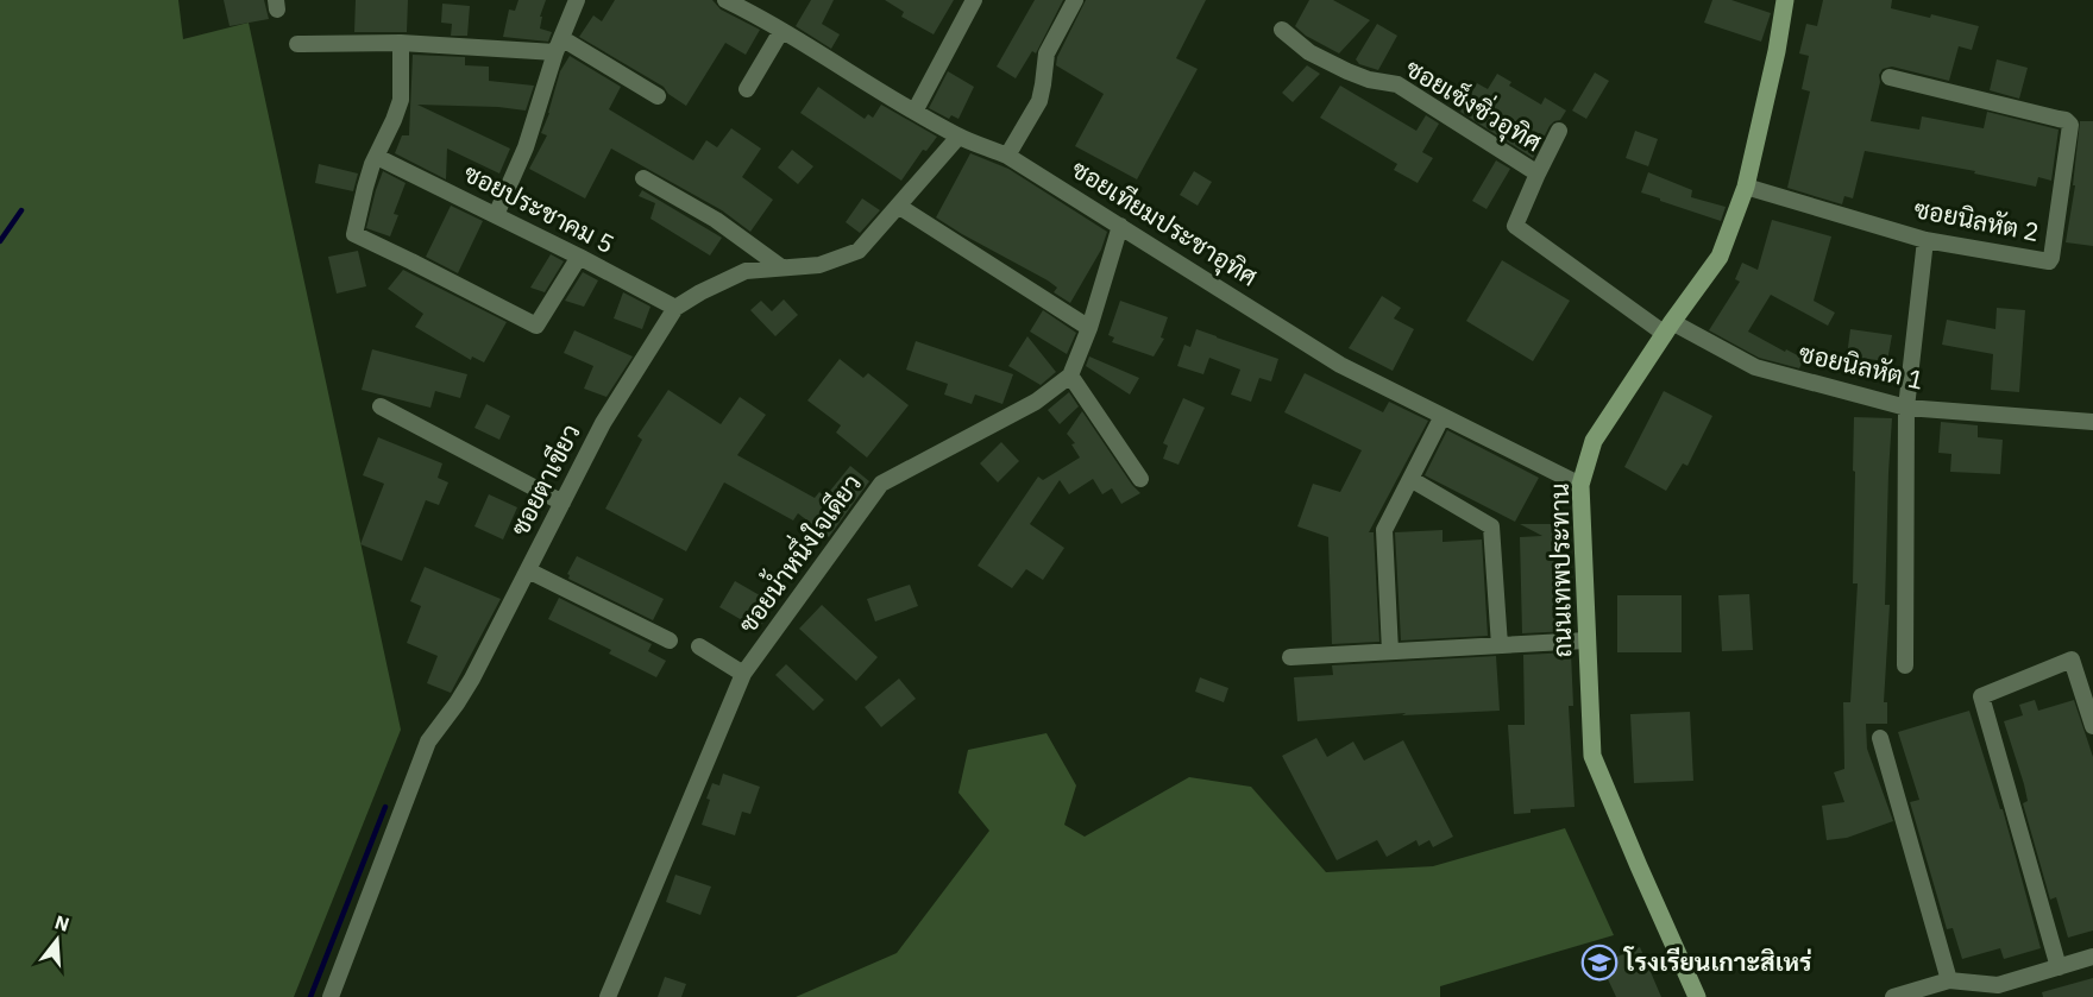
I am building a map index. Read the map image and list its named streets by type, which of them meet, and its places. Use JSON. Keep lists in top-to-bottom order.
{
  "streets": {
    "street": [
      "ซอยเซ็งซิ่วอุทิศ",
      "ซอยประชาคม 5",
      "ซอยนิลหัต 2",
      "ซอยเทียมประชาอุทิศ",
      "ซอยนิลหัต 1",
      "ซอยตาเขียว",
      "ซอยน้ำหนึ่งใจเดียว",
      "ถนนเทพประทาน"
    ]
  },
  "crossings": [
    ["ซอยเซ็งซิ่วอุทิศ", "ซอยนิลหัต 1"],
    ["ซอยเซ็งซิ่วอุทิศ", "ถนนเทพประทาน"],
    ["ซอยประชาคม 5", "ซอยตาเขียว"],
    ["ซอยนิลหัต 2", "ถนนเทพประทาน"],
    ["ซอยเทียมประชาอุทิศ", "ซอยตาเขียว"],
    ["ซอยเทียมประชาอุทิศ", "ถนนเทพประทาน"],
    ["ซอยนิลหัต 1", "ถนนเทพประทาน"]
  ],
  "places": {
    "school or university": ["โรงเรียนเกาะสิเหร่"]
  },
  "north": "top"
}
